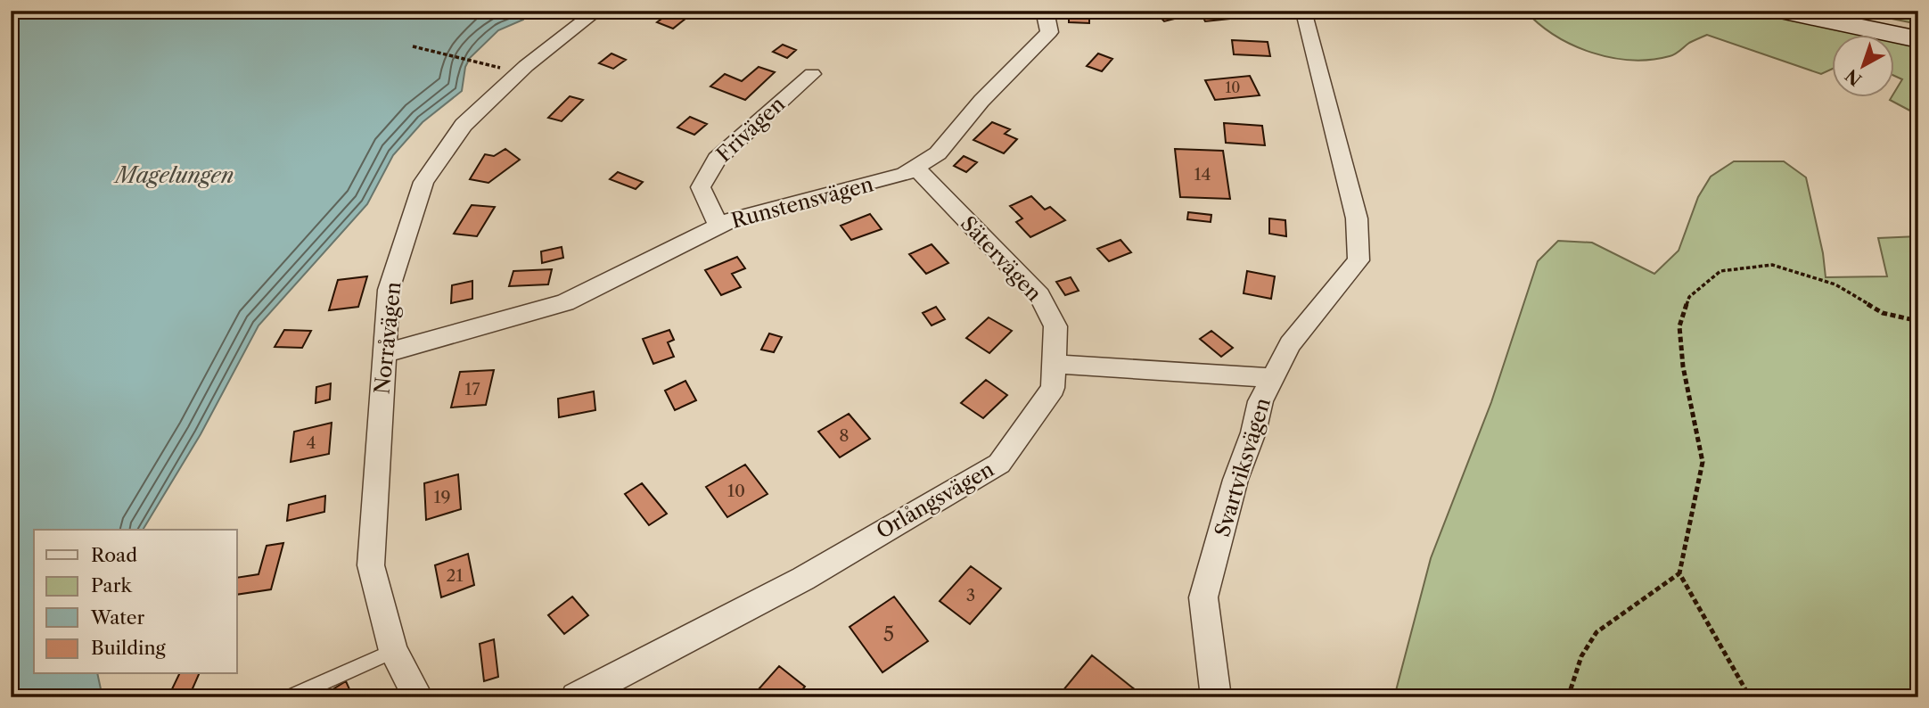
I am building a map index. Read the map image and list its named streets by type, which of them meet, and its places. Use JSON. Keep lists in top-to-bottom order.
{
  "streets": {
    "street": [
      "Frivägen",
      "Runstensvägen",
      "Sätervägen",
      "Norråvägen",
      "Svartviksvägen",
      "Orlångsvägen"
    ]
  },
  "crossings": [
    ["Frivägen", "Runstensvägen"],
    ["Runstensvägen", "Sätervägen"],
    ["Runstensvägen", "Norråvägen"],
    ["Sätervägen", "Orlångsvägen"]
  ],
  "water": ["Magelungen"],
  "house_numbers": [
    "10",
    "14",
    "17",
    "8",
    "4",
    "10",
    "19",
    "21",
    "3",
    "5"
  ],
  "legend": [
    "Road",
    "Park",
    "Water",
    "Building"
  ],
  "north": "bottom left"
}
